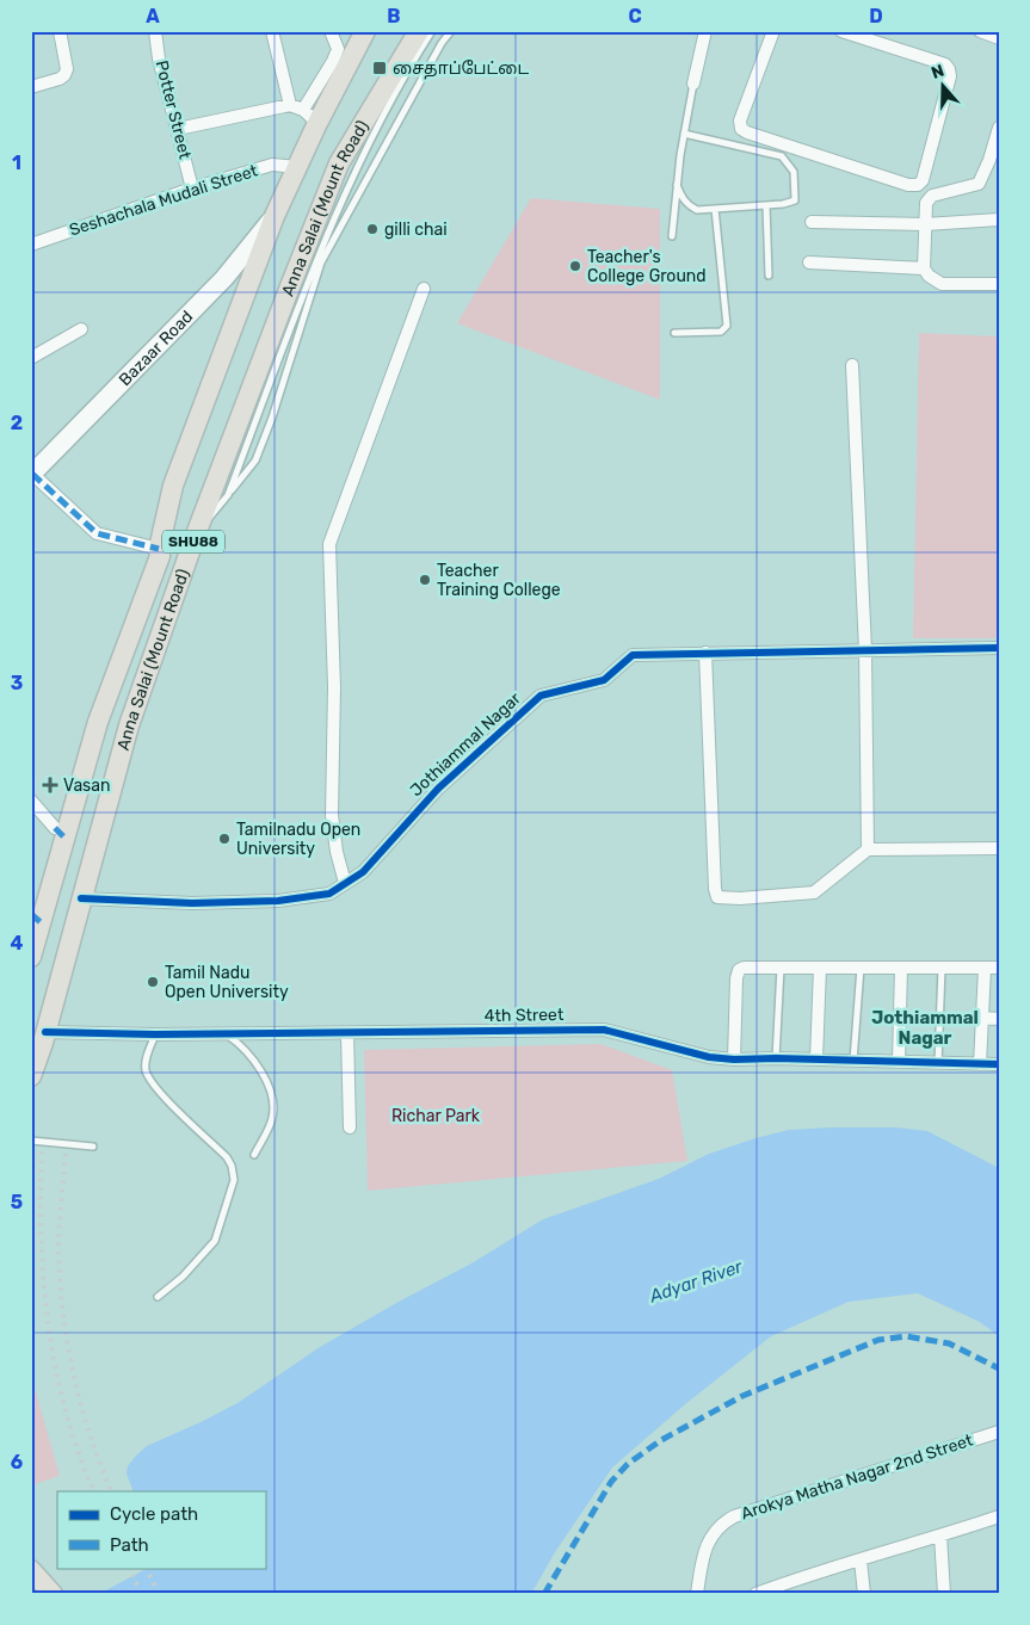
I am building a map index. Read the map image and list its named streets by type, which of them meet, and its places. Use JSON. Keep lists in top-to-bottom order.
{
  "streets": {
    "main road": ["Anna Salai (Mount Road)", "SHU88"],
    "street": [
      "Potter Street",
      "Seshachala Mudali Street",
      "Bazaar Road",
      "Jothiammal Nagar",
      "4th Street",
      "Arokya Matha Nagar 2nd Street"
    ]
  },
  "crossings": [
    ["Potter Street", "Seshachala Mudali Street"],
    ["Seshachala Mudali Street", "Anna Salai (Mount Road)"],
    ["Anna Salai (Mount Road)", "Bazaar Road"],
    ["Anna Salai (Mount Road)", "Jothiammal Nagar"],
    ["Anna Salai (Mount Road)", "4th Street"]
  ],
  "districts": ["Jothiammal Nagar"],
  "water": ["Adyar River"],
  "parks": ["Richar Park"],
  "places": {
    "transit": ["சைதாப்பேட்டை"],
    "other": [
      "gilli chai",
      "Teacher's College Ground",
      "Teacher Training College",
      "Tamilnadu Open University",
      "Tamil Nadu Open University"
    ],
    "health": ["Vasan"]
  },
  "legend": ["Cycle path", "Path"],
  "north": "top",
  "grid": {
    "columns": [
      "A",
      "B",
      "C",
      "D"
    ],
    "rows": [
      "1",
      "2",
      "3",
      "4",
      "5",
      "6"
    ]
  }
}
